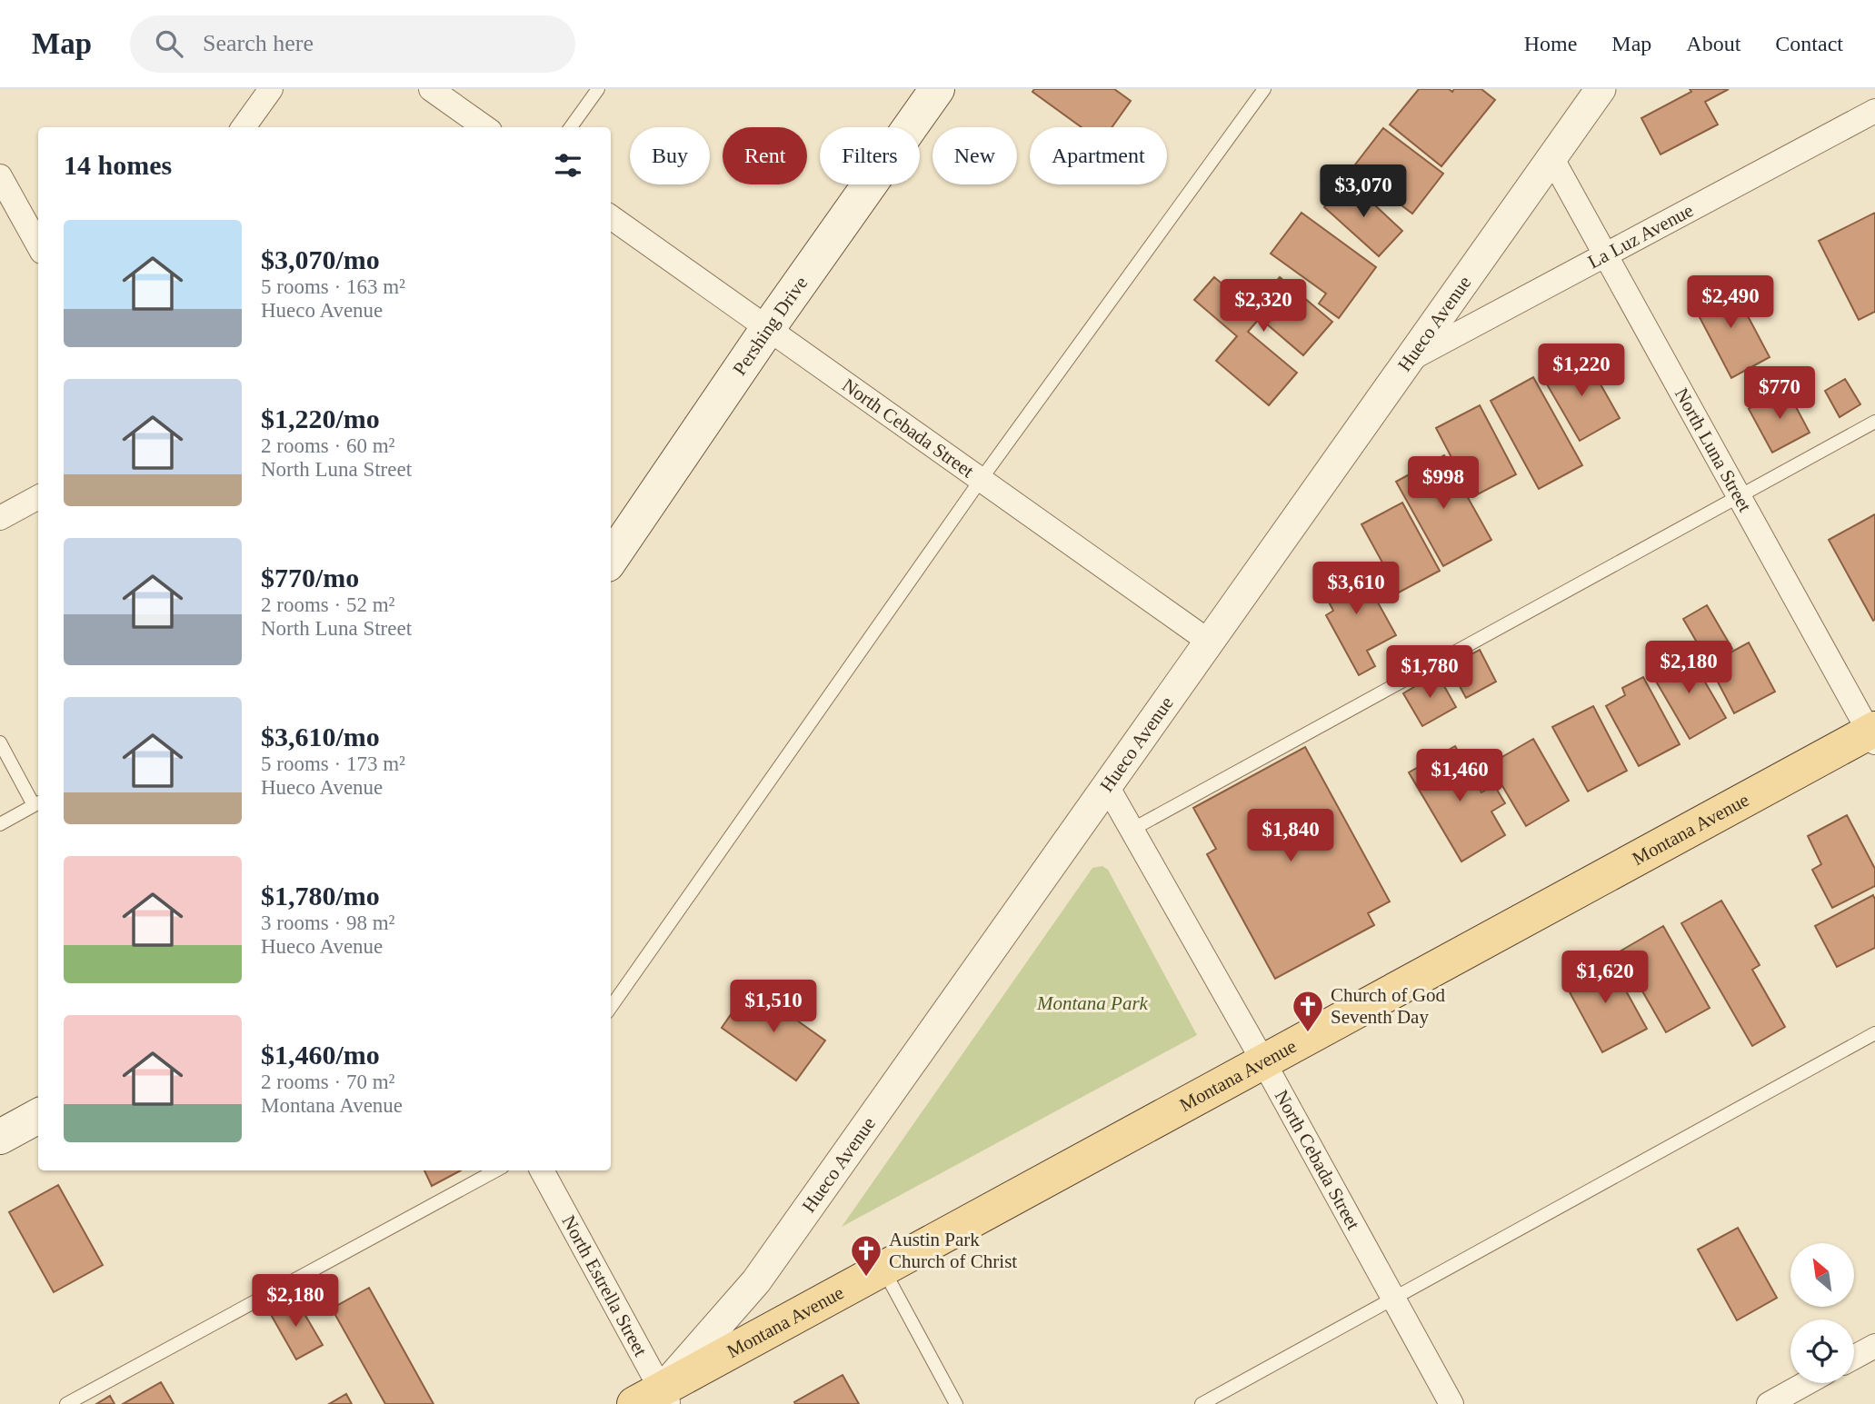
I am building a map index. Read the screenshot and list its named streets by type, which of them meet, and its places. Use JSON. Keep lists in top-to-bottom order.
{
  "streets": {
    "main road": ["Pershing Drive", "Montana Avenue"],
    "street": [
      "La Luz Avenue",
      "Hueco Avenue",
      "North Cebada Street",
      "North Luna Street",
      "North Estrella Street"
    ]
  },
  "crossings": [
    ["La Luz Avenue", "Hueco Avenue"],
    ["La Luz Avenue", "North Luna Street"],
    ["Hueco Avenue", "North Cebada Street"],
    ["Hueco Avenue", "North Luna Street"],
    ["Hueco Avenue", "Montana Avenue"],
    ["Hueco Avenue", "North Estrella Street"],
    ["Pershing Drive", "North Cebada Street"],
    ["North Cebada Street", "Montana Avenue"],
    ["North Luna Street", "Montana Avenue"],
    ["Montana Avenue", "North Estrella Street"]
  ],
  "parks": ["Montana Park"],
  "places": {
    "church": ["Church of God Seventh Day", "Austin Park Church of Christ"]
  },
  "north": "top left",
  "page": {
    "header": "Map",
    "search": "Search here",
    "nav": [
      "Home",
      "Map",
      "About",
      "Contact"
    ],
    "chip": [
      "Buy",
      "Rent",
      "Filters",
      "New",
      "Apartment"
    ],
    "heading": "14 homes",
    "price": [
      "$3,070",
      "$2,490",
      "$2,320",
      "$1,220",
      "$770",
      "$998",
      "$3,610",
      "$2,180",
      "$1,780",
      "$1,460",
      "$1,840",
      "$1,620",
      "$1,510",
      "$2,180"
    ],
    "list": [
      {
        "name": "$3,070/mo",
        "note": "5 rooms · 163 m² · Hueco Avenue"
      },
      {
        "name": "$1,220/mo",
        "note": "2 rooms · 60 m² · North Luna Street"
      },
      {
        "name": "$770/mo",
        "note": "2 rooms · 52 m² · North Luna Street"
      },
      {
        "name": "$3,610/mo",
        "note": "5 rooms · 173 m² · Hueco Avenue"
      },
      {
        "name": "$1,780/mo",
        "note": "3 rooms · 98 m² · Hueco Avenue"
      },
      {
        "name": "$1,460/mo",
        "note": "2 rooms · 70 m² · Montana Avenue"
      }
    ]
  }
}
